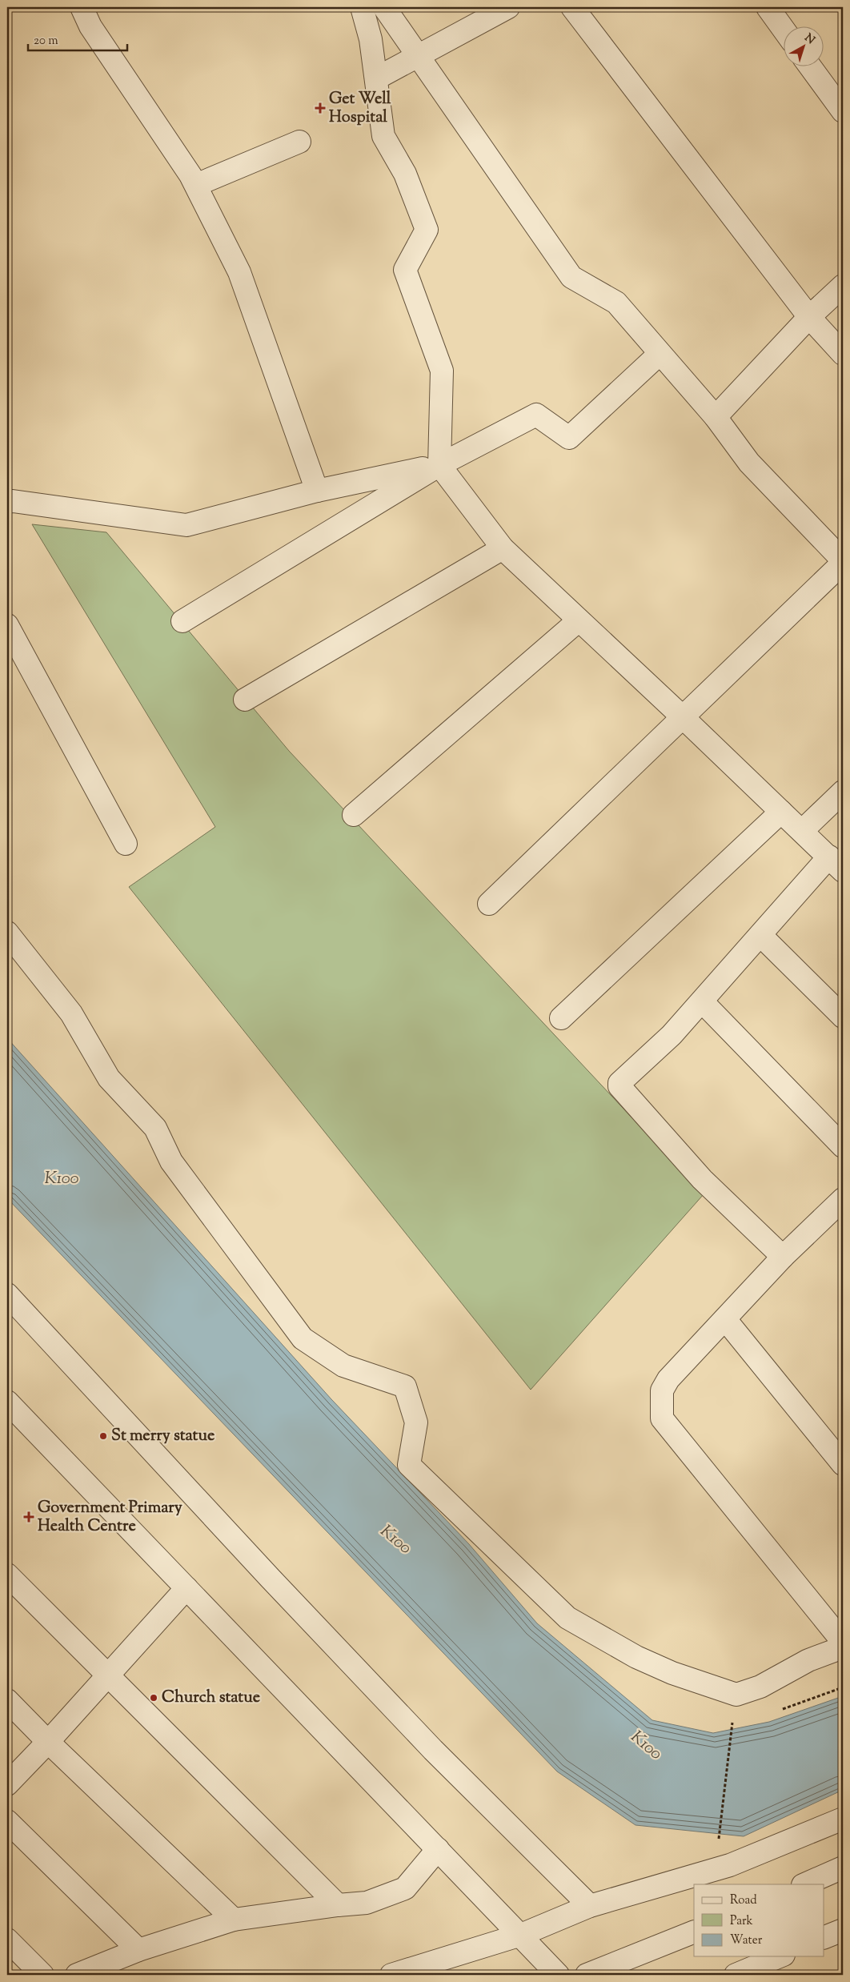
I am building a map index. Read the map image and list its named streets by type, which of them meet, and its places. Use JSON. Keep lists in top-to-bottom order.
{
  "water": ["K100"],
  "places": {
    "health": ["Get Well Hospital", "Government Primary Health Centre"],
    "other": ["St merry statue", "Church statue"]
  },
  "legend": ["Road", "Park", "Water"],
  "scale_bar": "20 m",
  "north": "top right"
}
